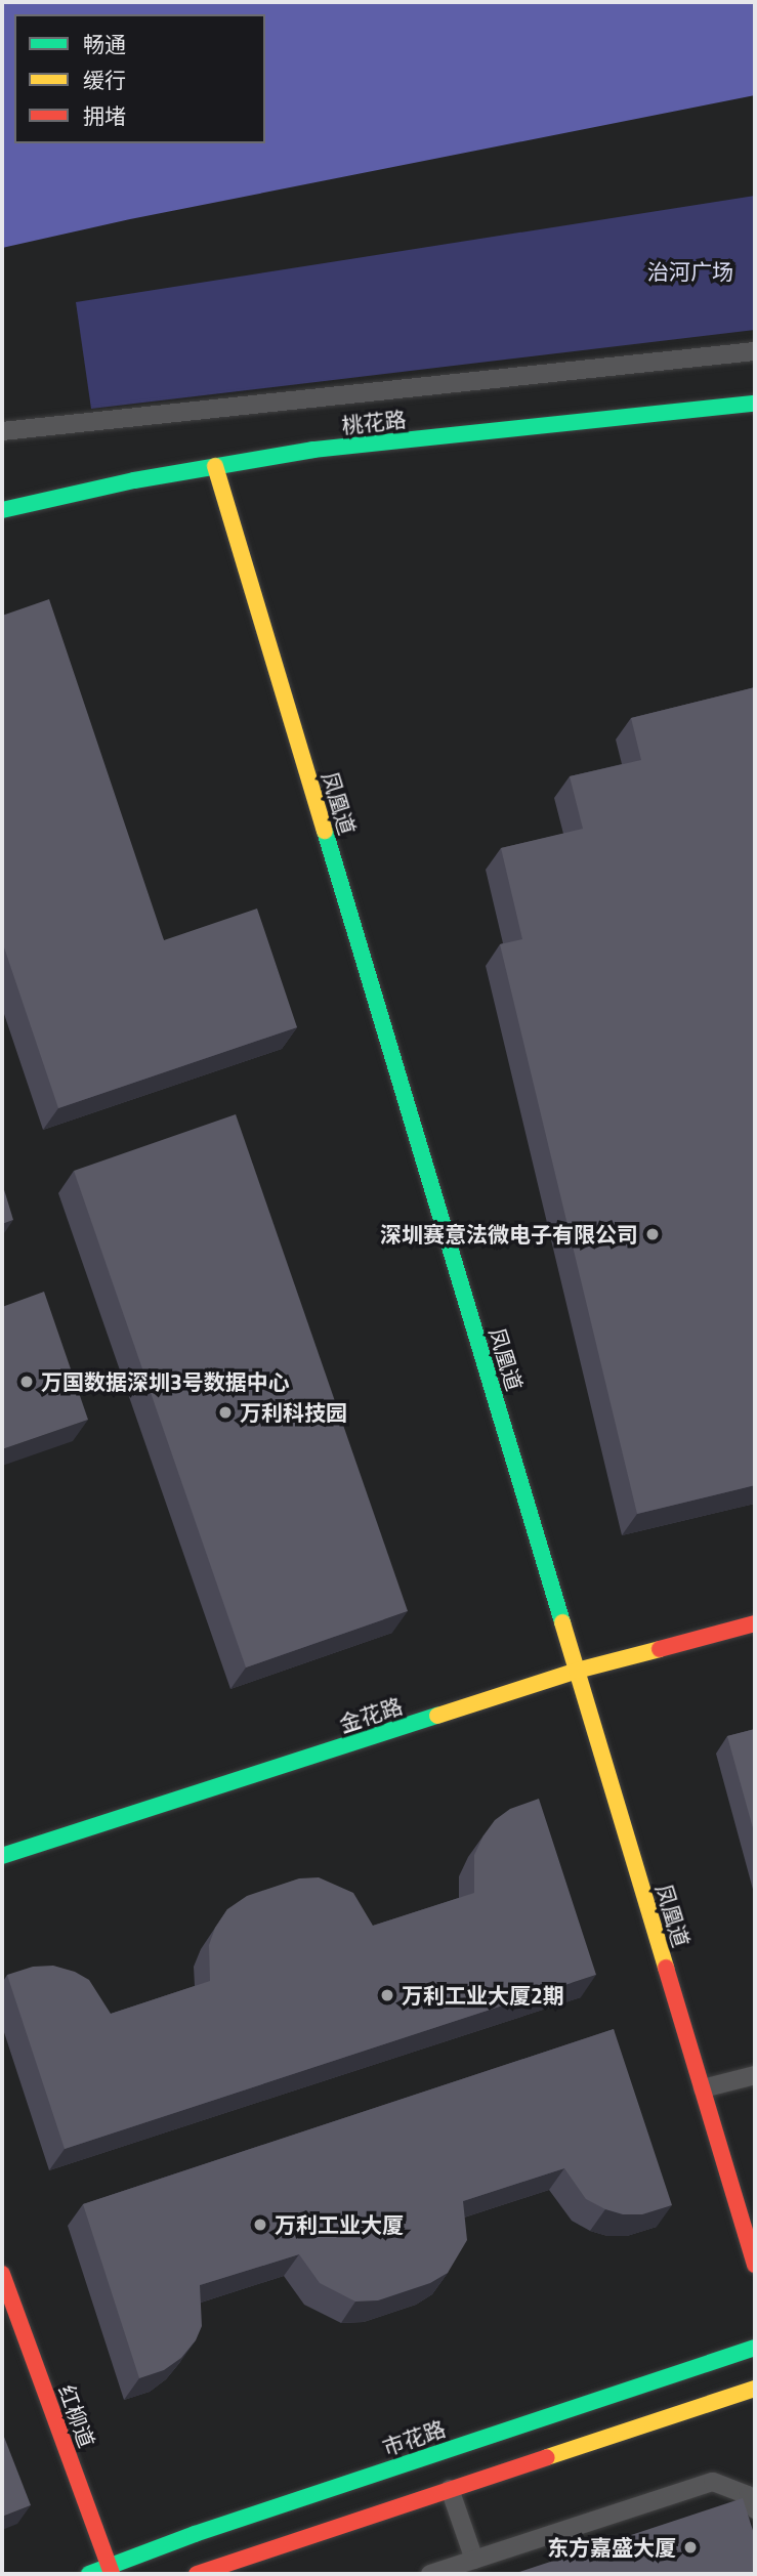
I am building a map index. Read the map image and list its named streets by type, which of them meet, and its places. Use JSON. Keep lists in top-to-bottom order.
{
  "streets": {
    "street": [
      "桃花路",
      "凤凰道",
      "金花路",
      "红柳道",
      "市花路"
    ]
  },
  "crossings": [
    ["桃花路", "凤凰道"],
    ["凤凰道", "金花路"],
    ["红柳道", "市花路"]
  ],
  "parks": ["治河广场"],
  "places": [
    "深圳赛意法微电子有限公司",
    "万国数据深圳3号数据中心",
    "万利科技园",
    "万利工业大厦2期",
    "万利工业大厦",
    "东方嘉盛大厦"
  ],
  "legend": ["畅通", "缓行", "拥堵"]
}
